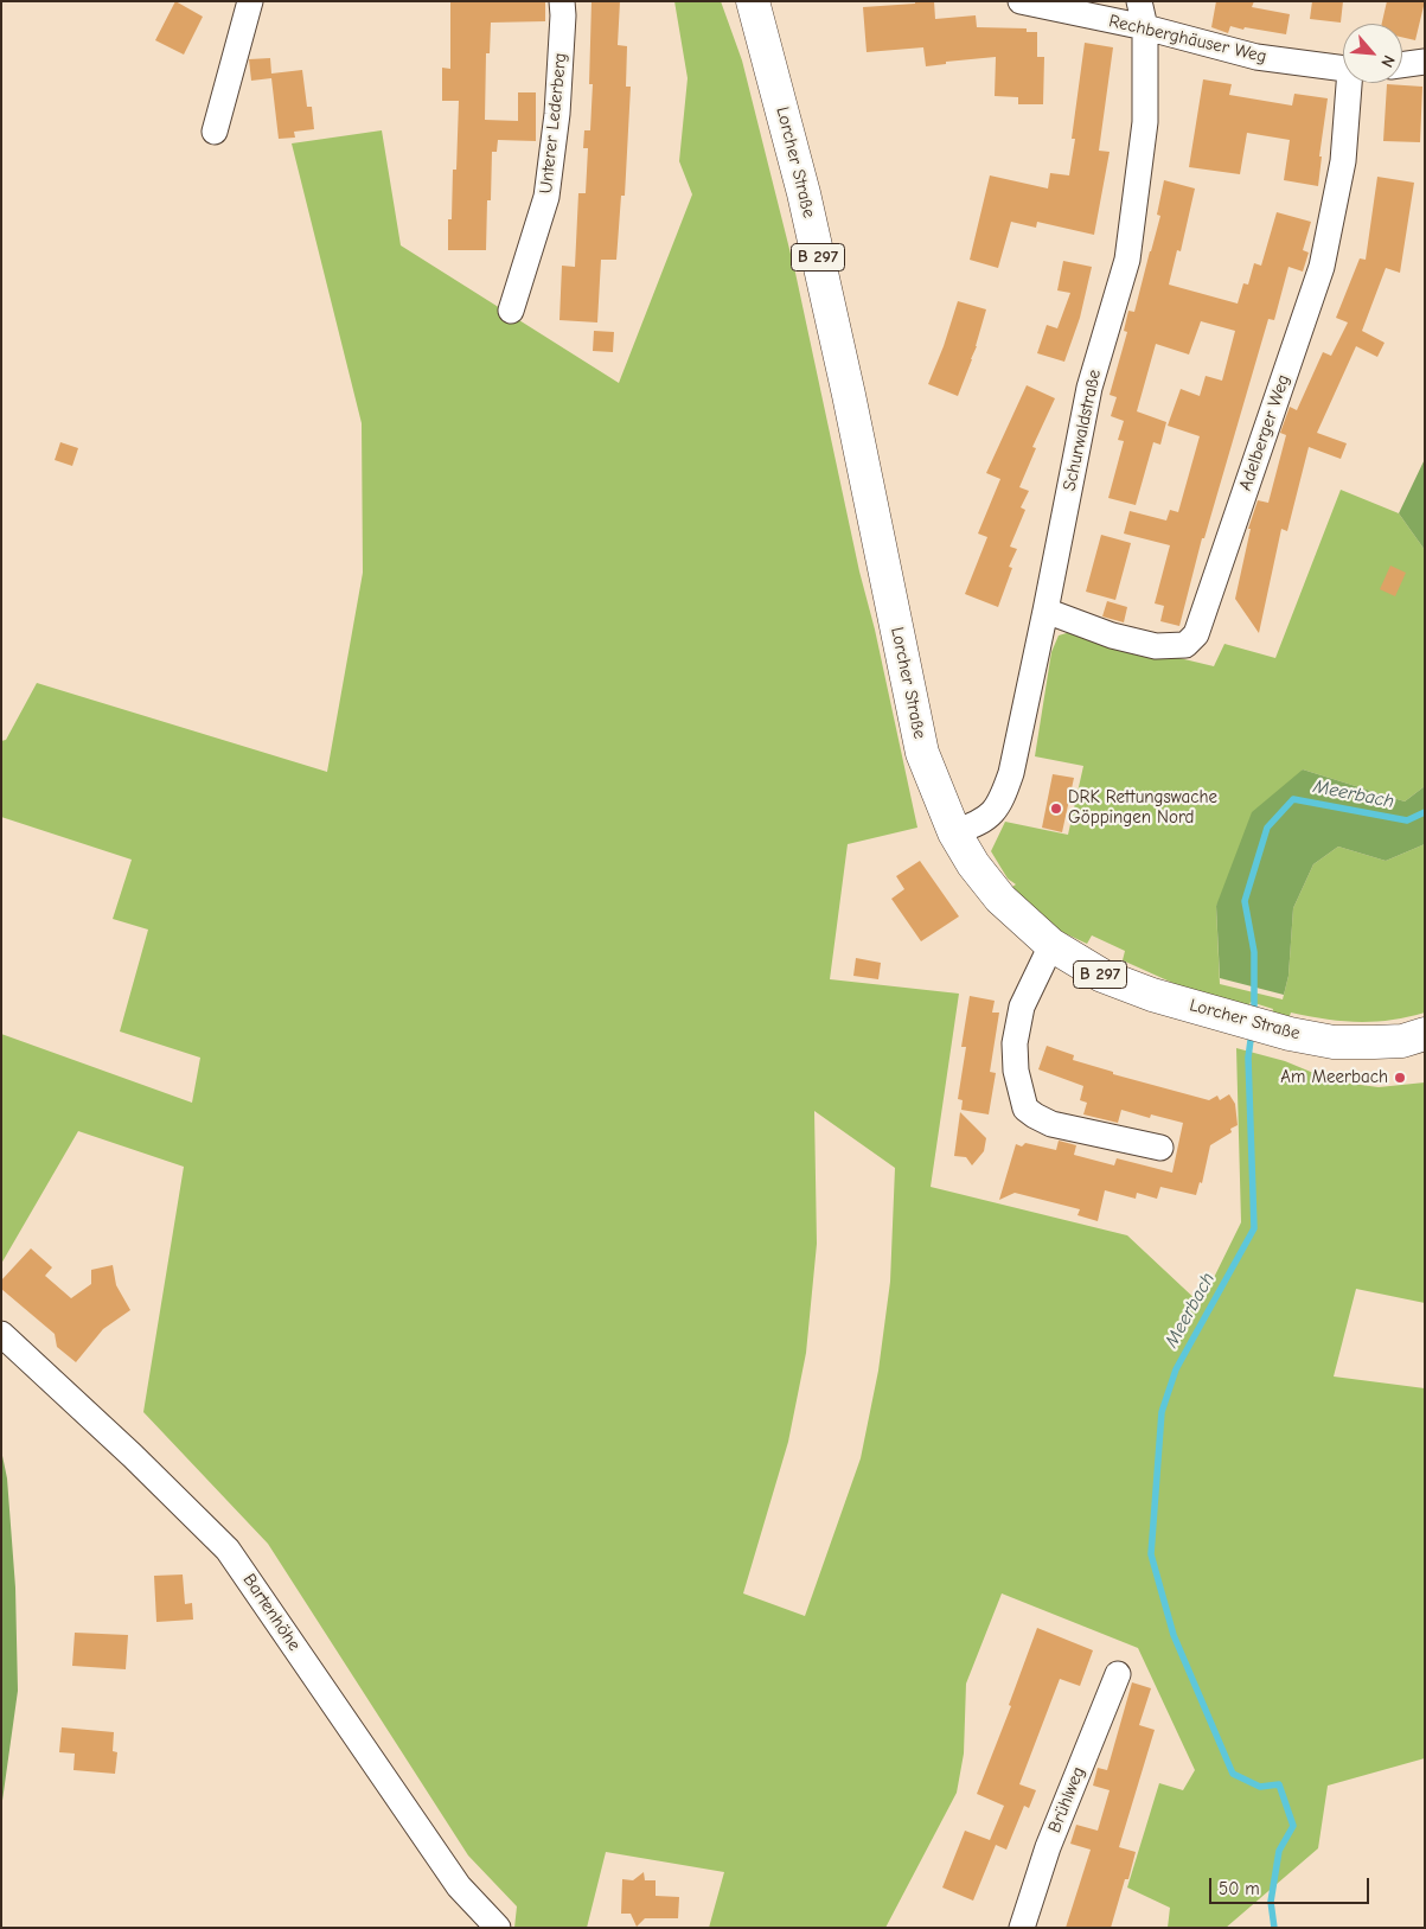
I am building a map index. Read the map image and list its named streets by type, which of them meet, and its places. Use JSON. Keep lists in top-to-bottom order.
{
  "streets": {
    "main road": ["Lorcher Straße", "B 297"],
    "street": [
      "Rechberghäuser Weg",
      "Unterer Lederberg",
      "Schurwaldstraße",
      "Adelberger Weg",
      "Bartenhöhe",
      "Brühlweg"
    ]
  },
  "crossings": [
    ["Rechberghäuser Weg", "Schurwaldstraße"],
    ["Lorcher Straße", "Schurwaldstraße"],
    ["Schurwaldstraße", "Adelberger Weg"]
  ],
  "water": ["Meerbach"],
  "places": ["DRK Rettungswache Göppingen Nord", "Am Meerbach"],
  "scale_bar": "50 m",
  "north": "bottom right"
}
